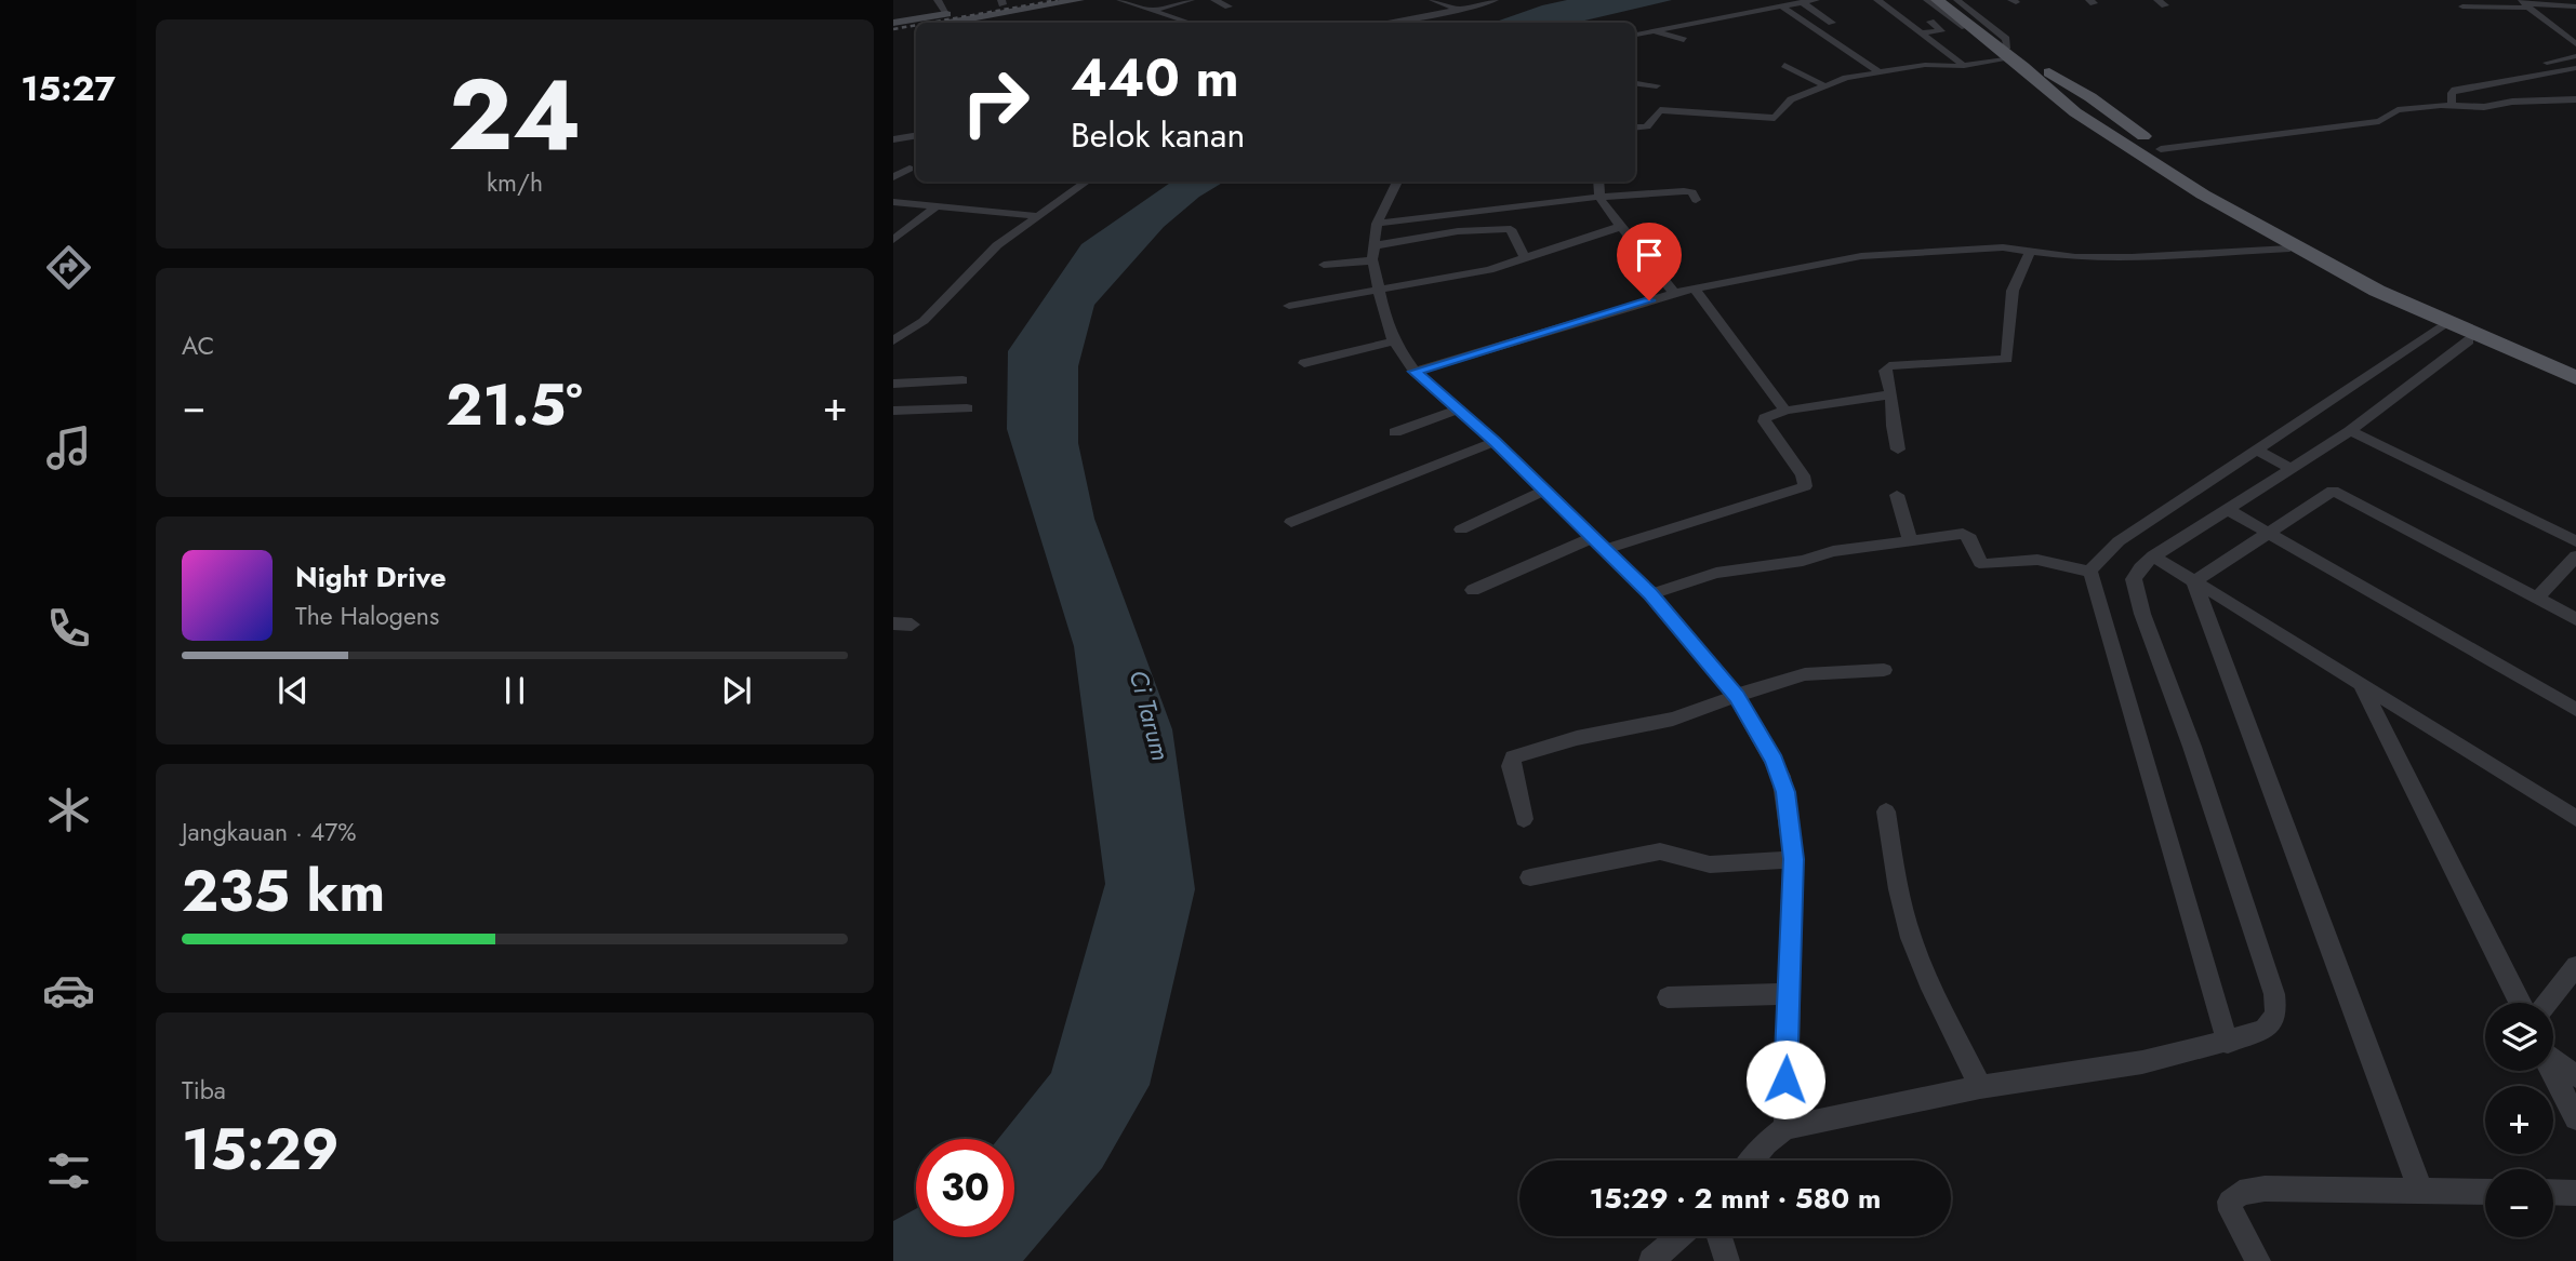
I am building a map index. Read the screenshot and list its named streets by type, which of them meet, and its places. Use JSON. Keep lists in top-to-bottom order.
{
  "water": ["Ci Tarum"],
  "page": {
    "tabs": "15:27",
    "tile": [
      ["24", "km/h"],
      "AC",
      ["Jangkauan · 47%", "235 km"],
      ["Tiba", "15:29"]
    ],
    "turn": ["440 m", "Belok kanan"],
    "heat": ["−", "21.5°", "+"],
    "song": ["Night Drive", "The Halogens"],
    "map_buttons": ["+", "−"],
    "limit": "30",
    "trip": "15:29 · 2 mnt · 580 m"
  }
}
